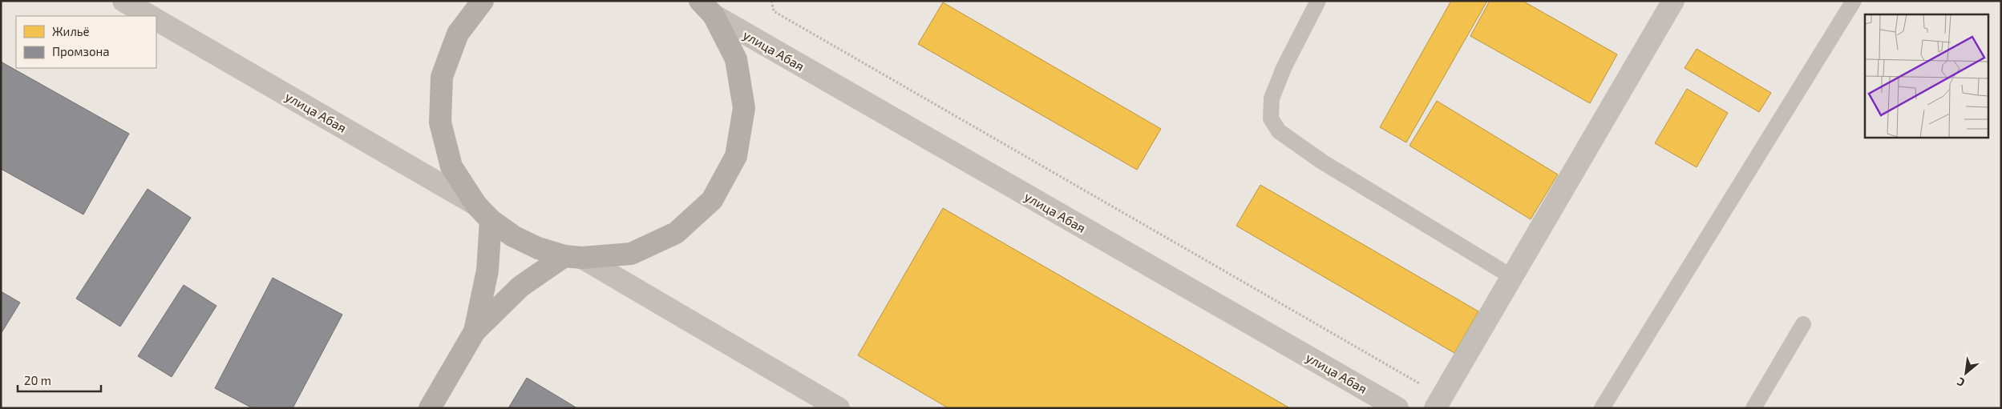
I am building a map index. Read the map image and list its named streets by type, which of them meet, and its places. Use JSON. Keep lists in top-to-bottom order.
{
  "streets": {
    "street": ["улица Абая"]
  },
  "legend": ["Жильё", "Промзона"],
  "scale_bar": "20 m",
  "north": "bottom left"
}
